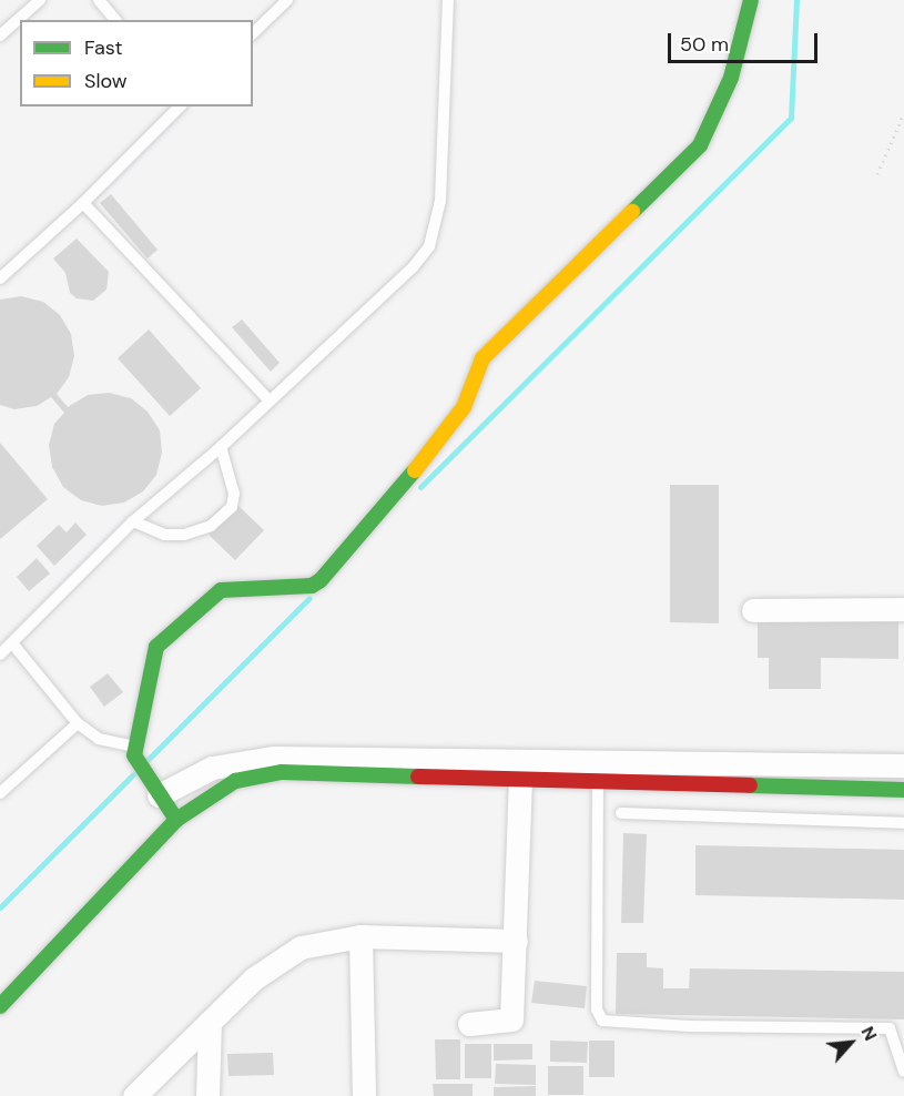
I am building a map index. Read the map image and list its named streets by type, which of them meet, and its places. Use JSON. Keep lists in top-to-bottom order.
{
  "legend": ["Fast", "Slow"],
  "scale_bar": "50 m",
  "north": "top right"
}
